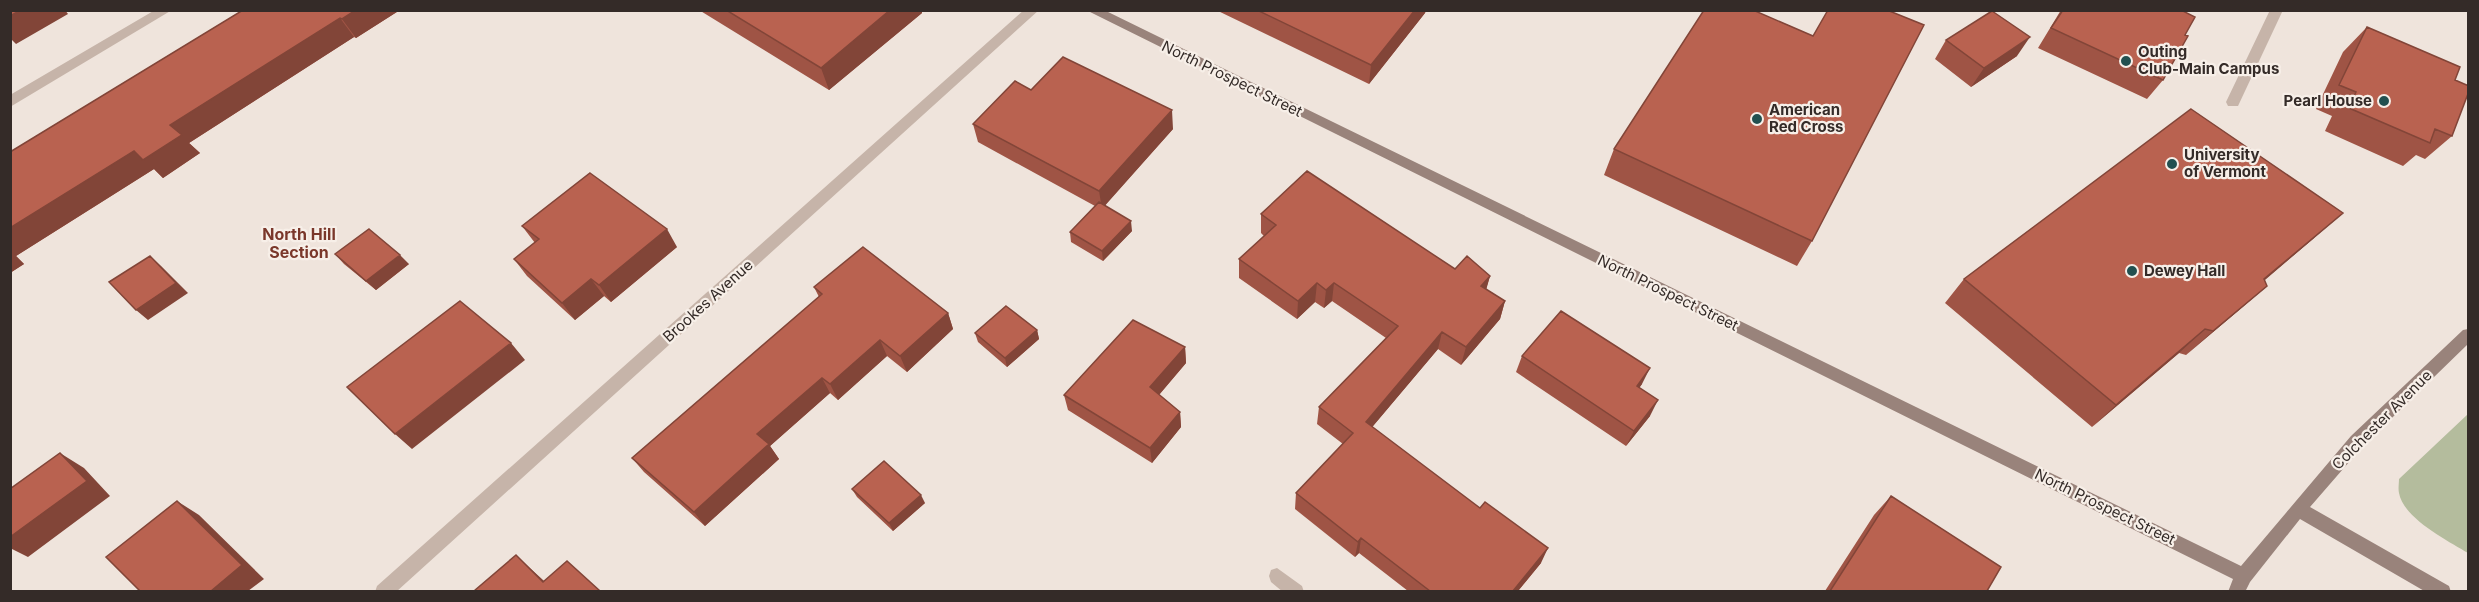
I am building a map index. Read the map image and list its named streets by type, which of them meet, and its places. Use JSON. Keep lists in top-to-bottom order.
{
  "streets": {
    "street": ["North Prospect Street", "Brookes Avenue", "Colchester Avenue"]
  },
  "crossings": [
    ["North Prospect Street", "Colchester Avenue"]
  ],
  "districts": ["North Hill Section"],
  "places": [
    "Outing Club-Main Campus",
    "Pearl House",
    "American Red Cross",
    "University of Vermont",
    "Dewey Hall"
  ]
}
